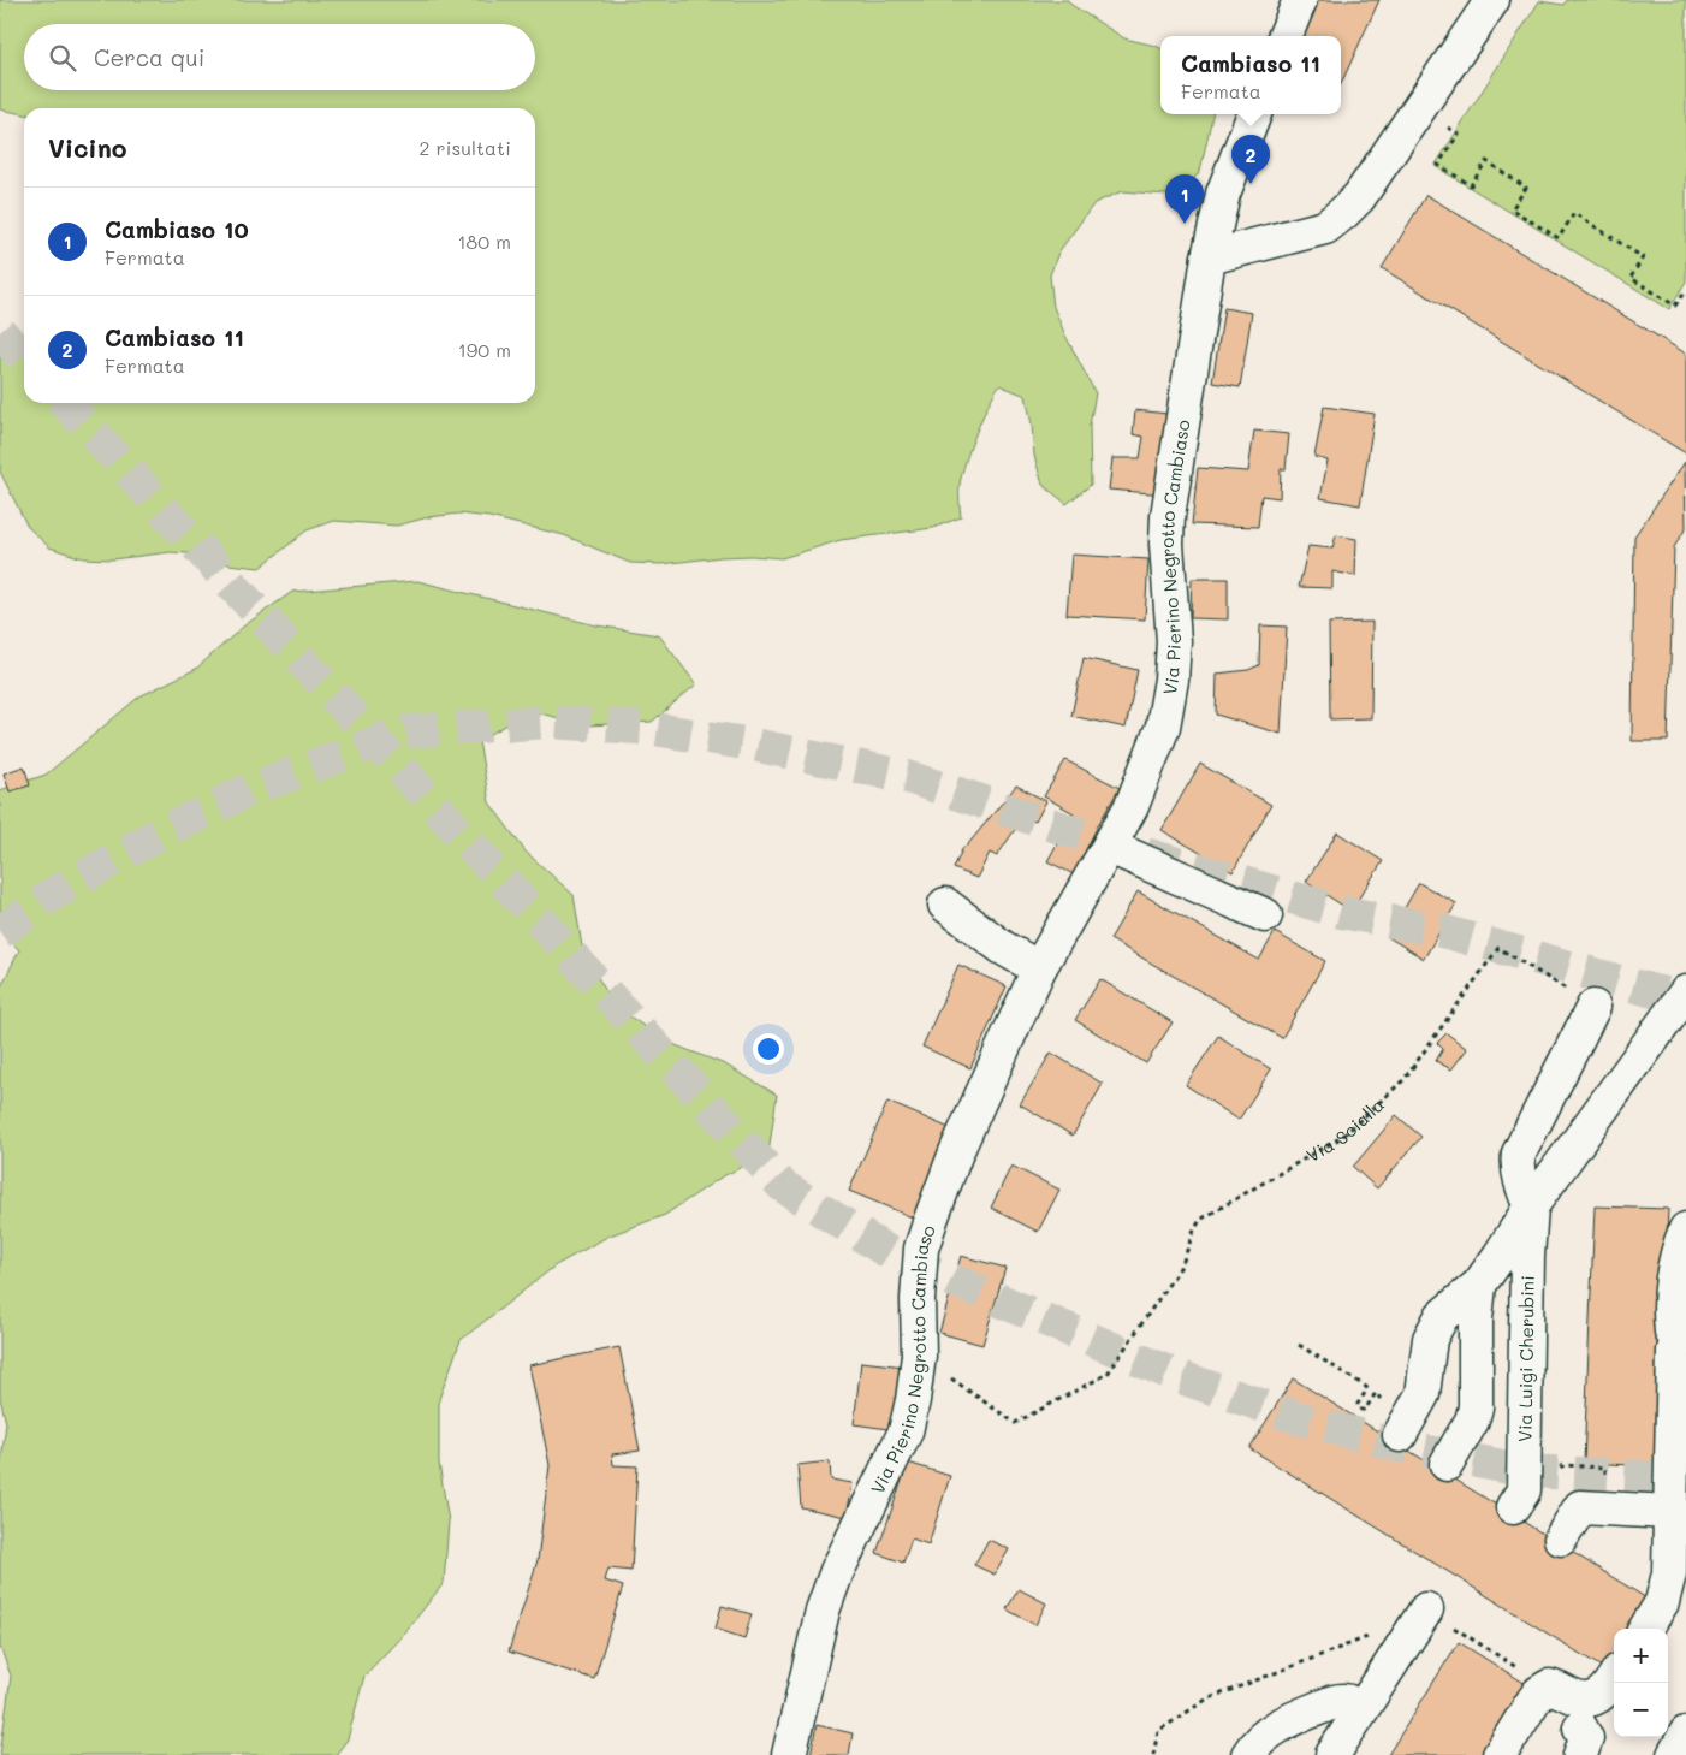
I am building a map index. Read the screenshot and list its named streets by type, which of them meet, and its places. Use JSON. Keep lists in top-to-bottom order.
{
  "streets": {
    "street": ["Via Pierino Negrotto Cambiaso", "Via Luigi Cherubini"],
    "path": ["Via Scialla"]
  },
  "crossings": [
    ["Via Pierino Negrotto Cambiaso", "Via Scialla"]
  ],
  "page": {
    "search": "Cerca qui",
    "popup": ["Cambiaso 11", "Fermata"],
    "heading": ["Vicino", "2 risultati"],
    "pins": ["2", "1"],
    "list": [
      {
        "mark": "1",
        "name": "Cambiaso 10",
        "note": "Fermata",
        "value": "180 m"
      },
      {
        "mark": "2",
        "name": "Cambiaso 11",
        "note": "Fermata",
        "value": "190 m"
      }
    ],
    "map_buttons": ["+", "−"]
  }
}
